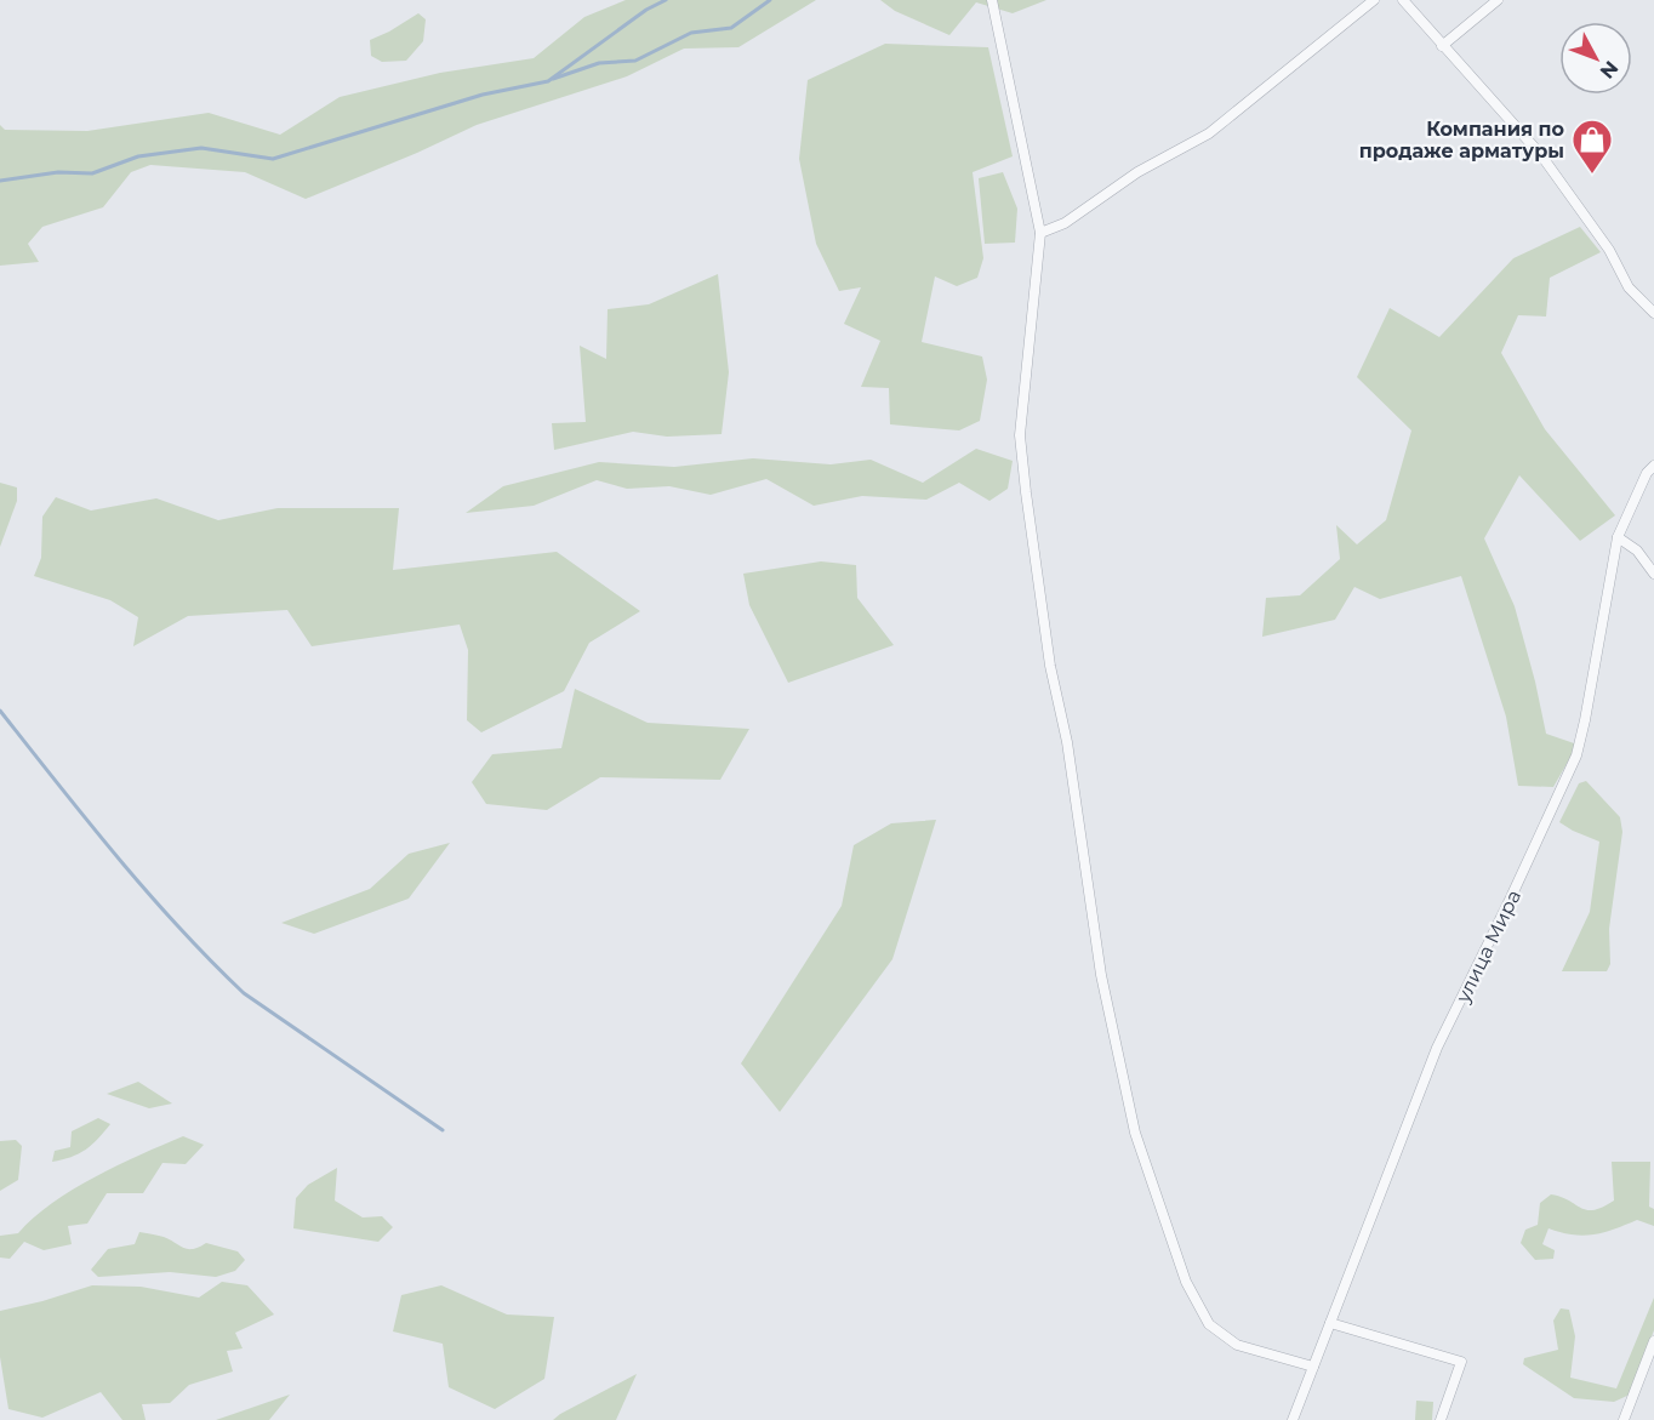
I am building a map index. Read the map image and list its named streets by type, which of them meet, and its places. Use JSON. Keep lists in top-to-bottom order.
{
  "streets": {
    "street": ["улица Мира"]
  },
  "places": {
    "shop": ["Компания по продаже арматуры"]
  },
  "north": "bottom right"
}
